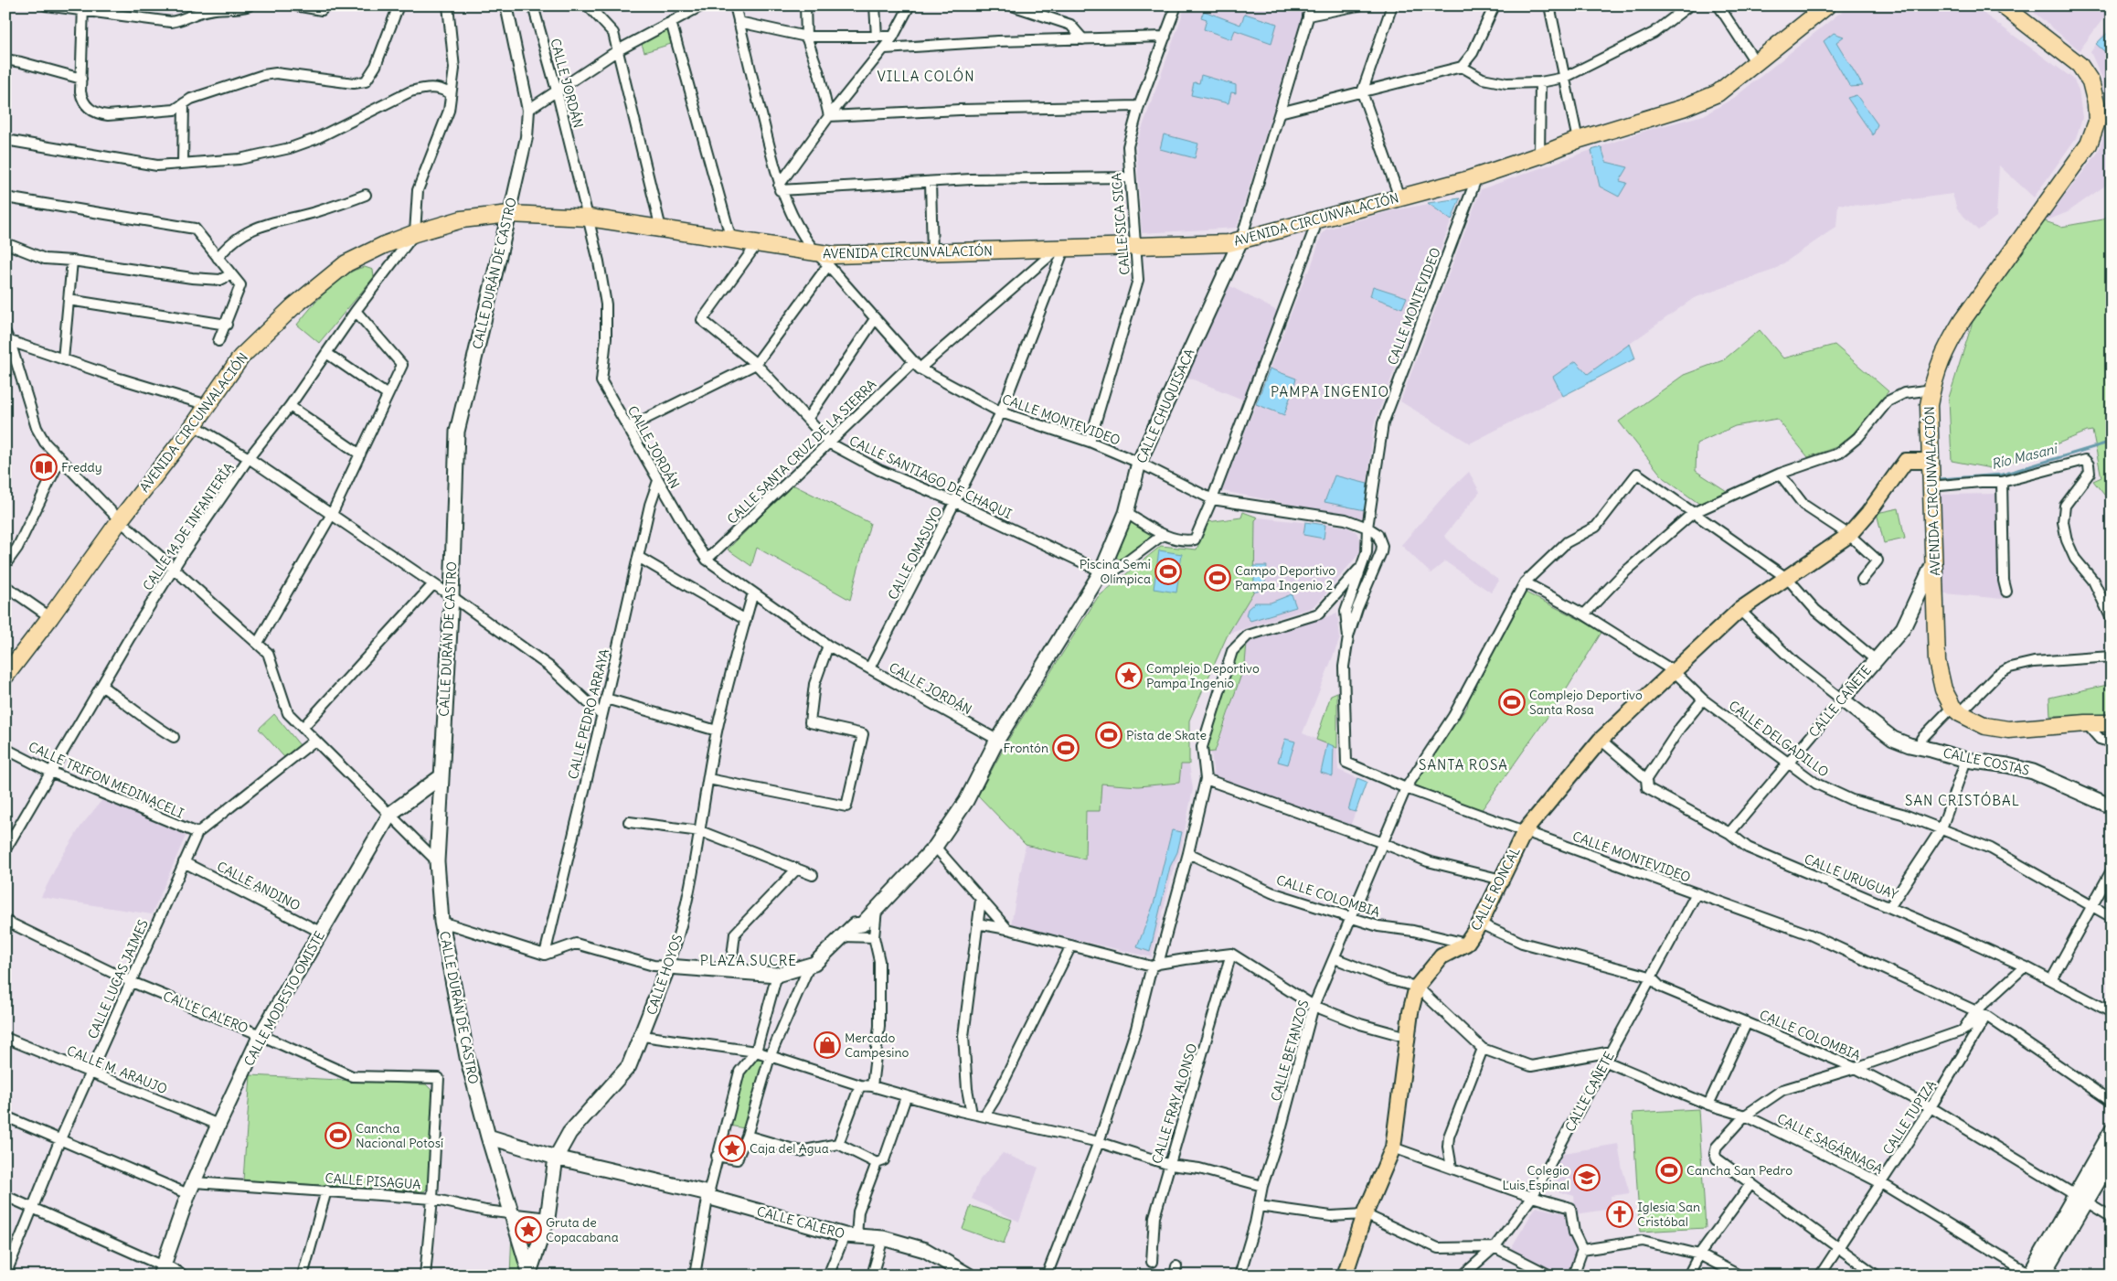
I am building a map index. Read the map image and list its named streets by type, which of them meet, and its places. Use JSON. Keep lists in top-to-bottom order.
{
  "streets": {
    "highway": ["AVENIDA CIRCUNVALACIÓN"],
    "main road": [
      "CALLE DURÁN DE CASTRO",
      "CALLE CHUQUISACA",
      "CALLE CAÑETE",
      "CALLE COSTAS",
      "CALLE RONCAL",
      "CALLE HOYOS",
      "CALLE MODESTO OMISTE",
      "CALLE CALERO"
    ],
    "street": [
      "CALLE JORDÁN",
      "CALLE SICA SICA",
      "CALLE MONTEVIDEO",
      "CALLE SANTA CRUZ DE LA SIERRA",
      "CALLE SANTIAGO DE CHAQUI",
      "CALLE 14 DE INFANTERÍA",
      "CALLE OMASUYO",
      "CALLE PEDRO ARRAYA",
      "CALLE DELGADILLO",
      "CALLE TRIFON MEDINACELI",
      "CALLE URUGUAY",
      "CALLE ANDINO",
      "CALLE COLOMBIA",
      "CALLE LUCAS JAIMES",
      "CALLE BETANZOS",
      "CALLE M. ARAUJO",
      "CALLE FRAY ALONSO",
      "CALLE TUPIZA",
      "CALLE SAGÁRNAGA",
      "CALLE PISAGUA"
    ]
  },
  "crossings": [
    ["CALLE JORDÁN", "AVENIDA CIRCUNVALACIÓN"],
    ["CALLE JORDÁN", "CALLE CHUQUISACA"],
    ["CALLE JORDÁN", "CALLE SANTA CRUZ DE LA SIERRA"],
    ["CALLE JORDÁN", "CALLE OMASUYO"],
    ["CALLE JORDÁN", "CALLE PEDRO ARRAYA"],
    ["CALLE JORDÁN", "CALLE HOYOS"],
    ["AVENIDA CIRCUNVALACIÓN", "CALLE SICA SICA"],
    ["AVENIDA CIRCUNVALACIÓN", "CALLE DURÁN DE CASTRO"],
    ["AVENIDA CIRCUNVALACIÓN", "CALLE MONTEVIDEO"],
    ["AVENIDA CIRCUNVALACIÓN", "CALLE CHUQUISACA"],
    ["AVENIDA CIRCUNVALACIÓN", "CALLE SANTA CRUZ DE LA SIERRA"],
    ["AVENIDA CIRCUNVALACIÓN", "CALLE SANTIAGO DE CHAQUI"],
    ["AVENIDA CIRCUNVALACIÓN", "CALLE 14 DE INFANTERÍA"],
    ["AVENIDA CIRCUNVALACIÓN", "CALLE OMASUYO"],
    ["AVENIDA CIRCUNVALACIÓN", "CALLE CAÑETE"],
    ["AVENIDA CIRCUNVALACIÓN", "CALLE RONCAL"],
    ["CALLE SICA SICA", "CALLE MONTEVIDEO"],
    ["CALLE DURÁN DE CASTRO", "CALLE HOYOS"],
    ["CALLE DURÁN DE CASTRO", "CALLE MODESTO OMISTE"],
    ["CALLE DURÁN DE CASTRO", "CALLE CALERO"],
    ["CALLE DURÁN DE CASTRO", "CALLE PISAGUA"],
    ["CALLE MONTEVIDEO", "CALLE CHUQUISACA"],
    ["CALLE MONTEVIDEO", "CALLE SANTA CRUZ DE LA SIERRA"],
    ["CALLE MONTEVIDEO", "CALLE OMASUYO"],
    ["CALLE MONTEVIDEO", "CALLE CAÑETE"],
    ["CALLE MONTEVIDEO", "CALLE RONCAL"],
    ["CALLE MONTEVIDEO", "CALLE BETANZOS"],
    ["CALLE MONTEVIDEO", "CALLE TUPIZA"],
    ["CALLE CHUQUISACA", "CALLE SANTIAGO DE CHAQUI"],
    ["CALLE SANTA CRUZ DE LA SIERRA", "CALLE SANTIAGO DE CHAQUI"],
    ["CALLE SANTA CRUZ DE LA SIERRA", "CALLE OMASUYO"],
    ["CALLE SANTIAGO DE CHAQUI", "CALLE OMASUYO"],
    ["CALLE 14 DE INFANTERÍA", "CALLE TRIFON MEDINACELI"],
    ["CALLE CAÑETE", "CALLE DELGADILLO"],
    ["CALLE CAÑETE", "CALLE COSTAS"],
    ["CALLE CAÑETE", "CALLE URUGUAY"],
    ["CALLE CAÑETE", "CALLE COLOMBIA"],
    ["CALLE CAÑETE", "CALLE SAGÁRNAGA"],
    ["CALLE DELGADILLO", "CALLE RONCAL"],
    ["CALLE DELGADILLO", "CALLE BETANZOS"],
    ["CALLE TRIFON MEDINACELI", "CALLE LUCAS JAIMES"],
    ["CALLE URUGUAY", "CALLE RONCAL"],
    ["CALLE ANDINO", "CALLE LUCAS JAIMES"],
    ["CALLE ANDINO", "CALLE MODESTO OMISTE"],
    ["CALLE RONCAL", "CALLE COLOMBIA"],
    ["CALLE COLOMBIA", "CALLE BETANZOS"],
    ["CALLE COLOMBIA", "CALLE TUPIZA"],
    ["CALLE HOYOS", "CALLE CALERO"],
    ["CALLE HOYOS", "CALLE PISAGUA"],
    ["CALLE LUCAS JAIMES", "CALLE CALERO"],
    ["CALLE LUCAS JAIMES", "CALLE M. ARAUJO"],
    ["CALLE LUCAS JAIMES", "CALLE PISAGUA"],
    ["CALLE MODESTO OMISTE", "CALLE CALERO"],
    ["CALLE MODESTO OMISTE", "CALLE M. ARAUJO"],
    ["CALLE MODESTO OMISTE", "CALLE PISAGUA"],
    ["CALLE CALERO", "CALLE PISAGUA"],
    ["CALLE TUPIZA", "CALLE SAGÁRNAGA"]
  ],
  "districts": [
    "VILLA COLÓN",
    "PAMPA INGENIO",
    "SANTA ROSA",
    "SAN CRISTÓBAL",
    "PLAZA SUCRE"
  ],
  "water": ["Río Masani"],
  "places": {
    "library": ["Freddy"],
    "sports": [
      "Piscina Semi Olímpica",
      "Campo Deportivo Pampa Ingenio 2",
      "Complejo Deportivo Santa Rosa",
      "Pista de Skate",
      "Frontón",
      "Cancha Nacional Potosí",
      "Cancha San Pedro"
    ],
    "place": ["Complejo Deportivo Pampa Ingenio", "Caja del Agua", "Gruta de Copacabana"],
    "shop": ["Mercado Campesino"],
    "school or university": ["Colegio Luis Espinal"],
    "church": ["Iglesia San Cristóbal"]
  }
}
